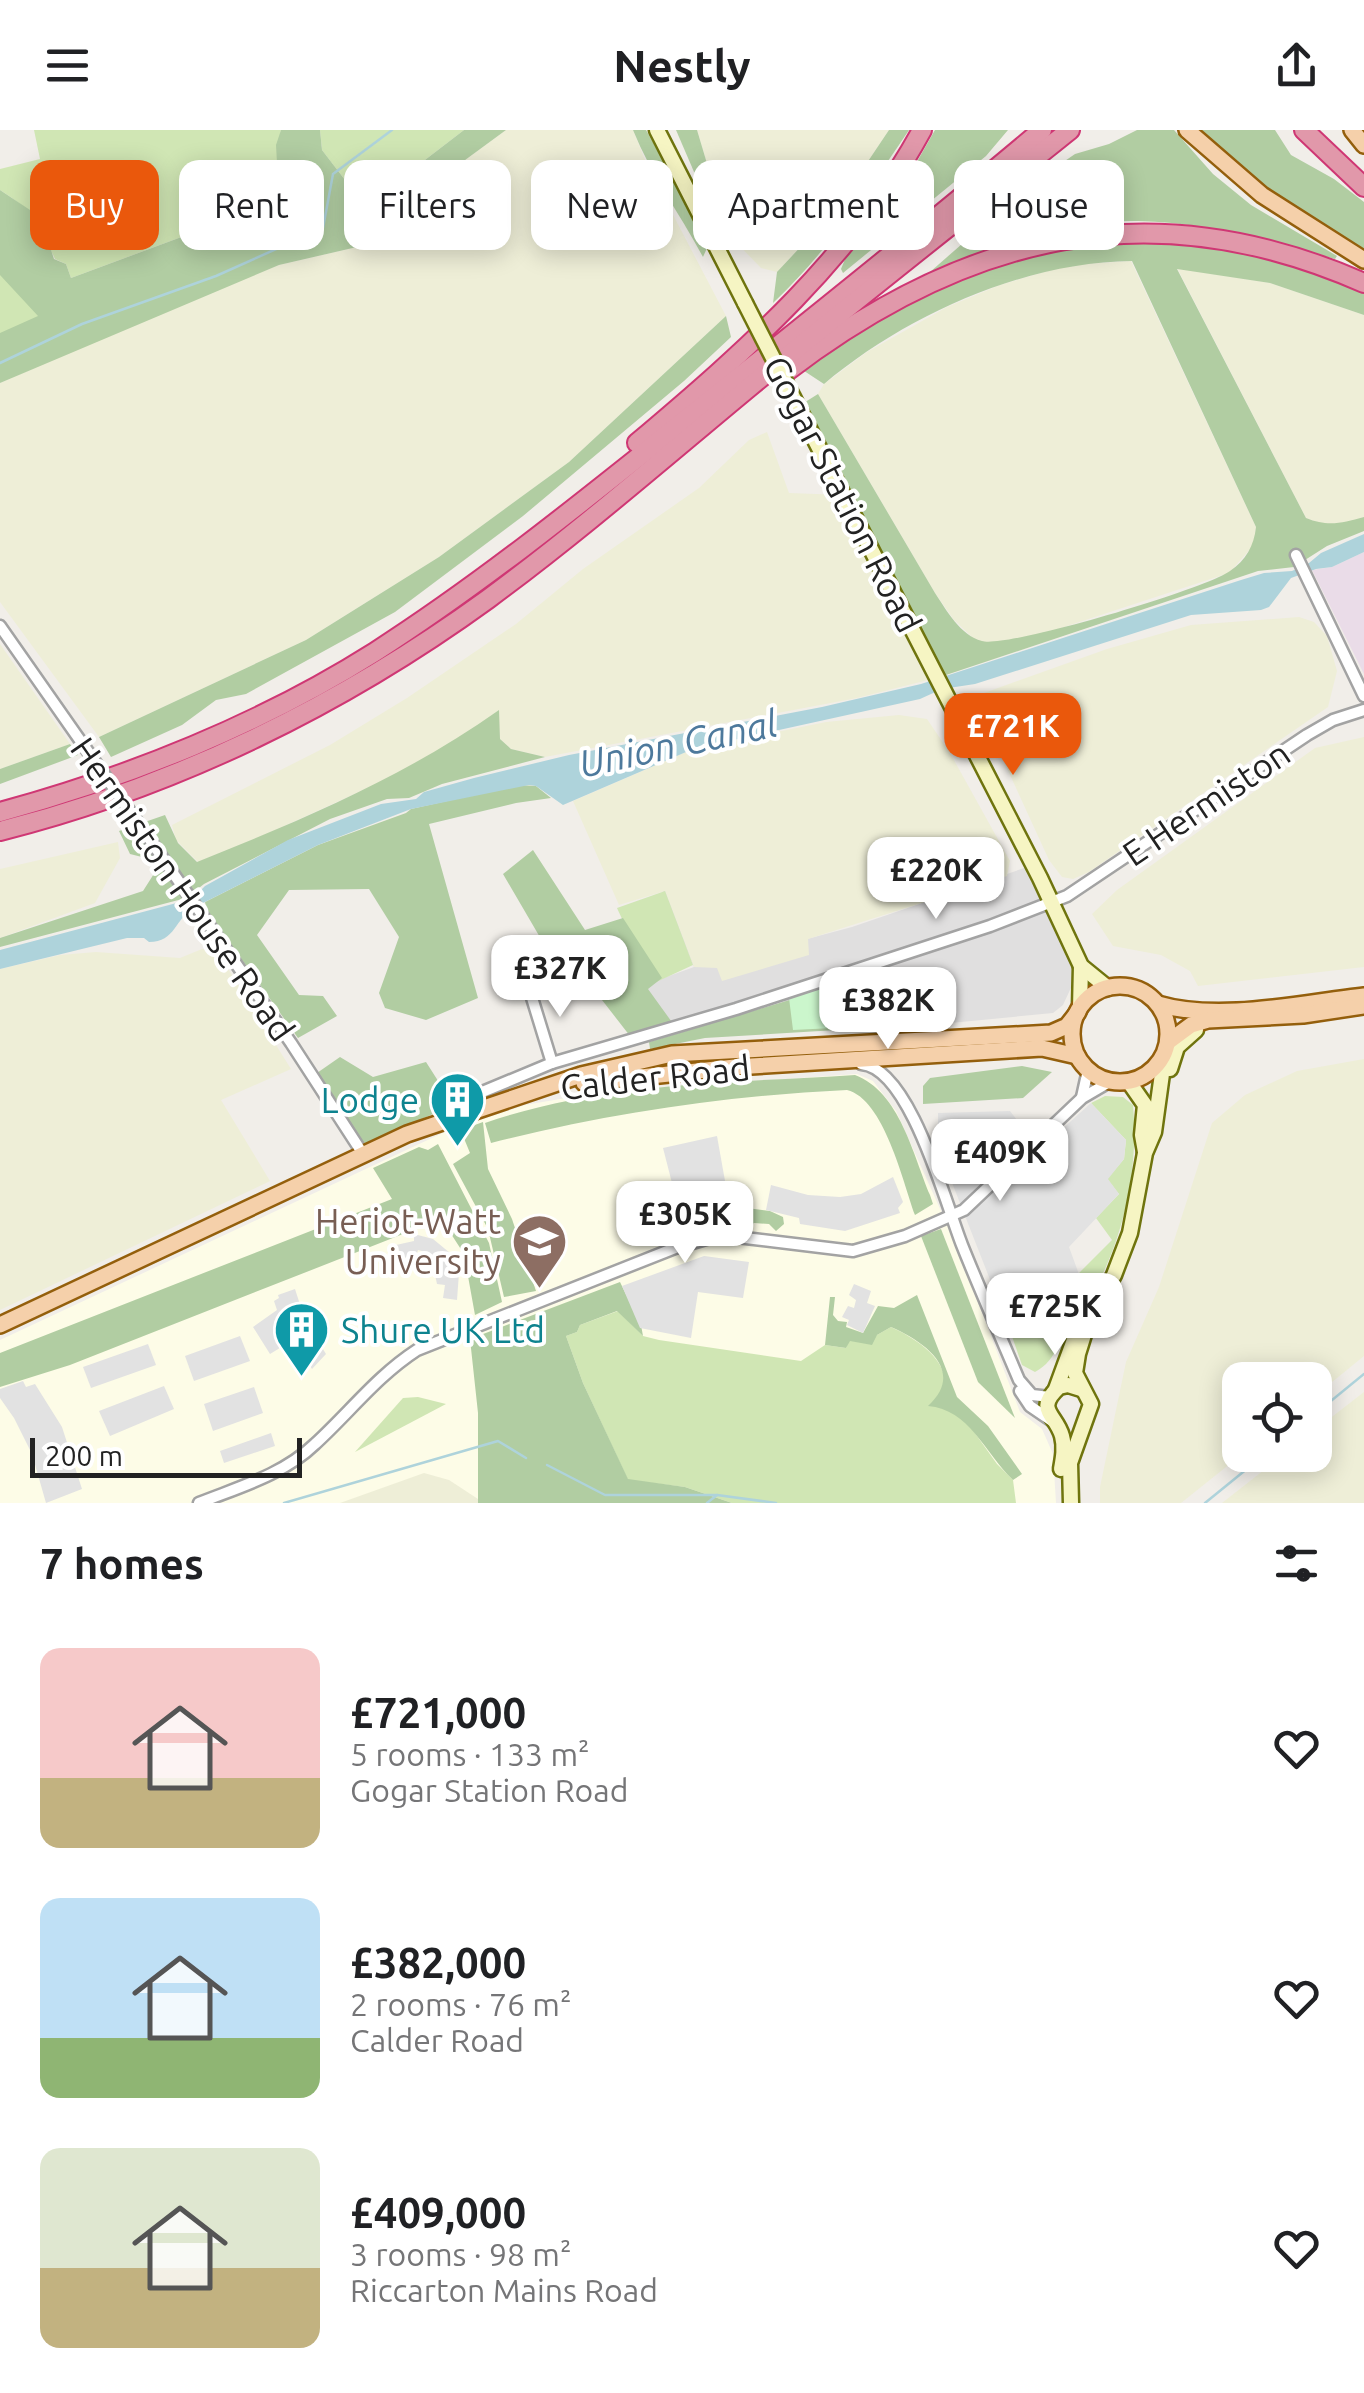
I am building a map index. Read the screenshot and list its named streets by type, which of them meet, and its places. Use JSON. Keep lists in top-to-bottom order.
{
  "streets": {
    "main road": ["Calder Road"],
    "street": ["Gogar Station Road", "E Hermiston", "Hermiston House Road"]
  },
  "crossings": [
    ["Gogar Station Road", "E Hermiston"],
    ["Gogar Station Road", "Calder Road"],
    ["Hermiston House Road", "Calder Road"]
  ],
  "water": ["Union Canal"],
  "places": {
    "building": ["Lodge", "Shure UK Ltd"],
    "school or university": ["Heriot-Watt University"]
  },
  "scale_bar": "200 m",
  "page": {
    "header": "Nestly",
    "chip": [
      "Buy",
      "Rent",
      "Filters",
      "New",
      "Apartment",
      "House"
    ],
    "price": [
      "£721K",
      "£220K",
      "£327K",
      "£382K",
      "£409K",
      "£305K",
      "£725K"
    ],
    "scale": "200 m",
    "heading": "7 homes",
    "list": [
      {
        "name": "£721,000",
        "note": "5 rooms · 133 m² · Gogar Station Road"
      },
      {
        "name": "£382,000",
        "note": "2 rooms · 76 m² · Calder Road"
      },
      {
        "name": "£409,000",
        "note": "3 rooms · 98 m² · Riccarton Mains Road"
      }
    ]
  }
}
